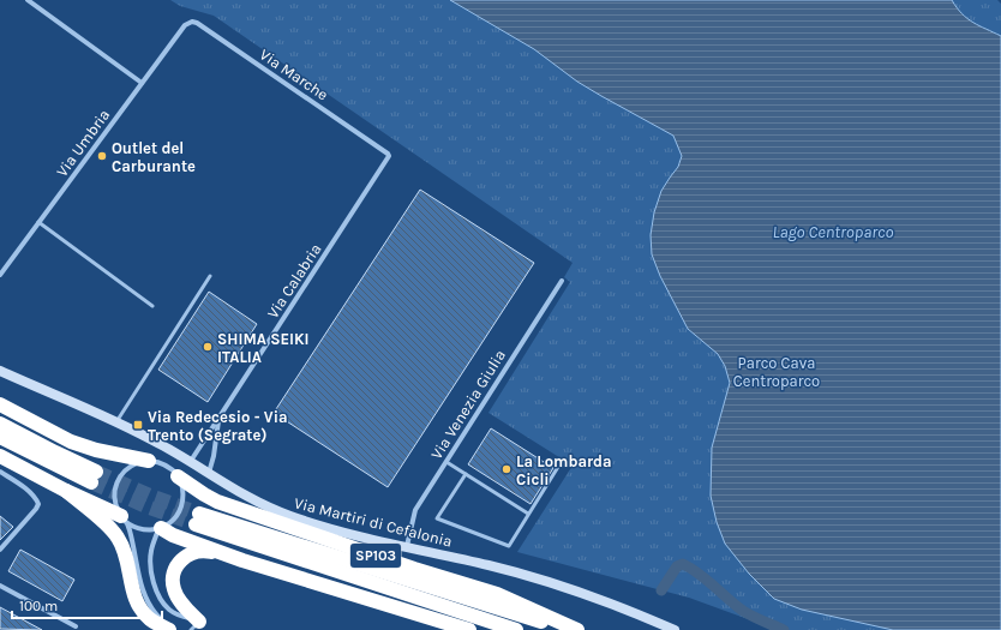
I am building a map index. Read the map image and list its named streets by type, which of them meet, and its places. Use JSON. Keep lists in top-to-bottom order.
{
  "streets": {
    "highway": ["SP103"],
    "street": [
      "Via Marche",
      "Via Umbria",
      "Via Calabria",
      "Via Venezia Giulia",
      "Via Martiri di Cefalonia"
    ]
  },
  "crossings": [
    ["Via Marche", "Via Umbria"],
    ["Via Marche", "Via Calabria"],
    ["Via Calabria", "Via Martiri di Cefalonia"],
    ["Via Venezia Giulia", "Via Martiri di Cefalonia"]
  ],
  "water": ["Lago Centroparco"],
  "parks": ["Parco Cava Centroparco"],
  "places": {
    "other": ["Outlet del Carburante", "SHIMA SEIKI ITALIA", "La Lombarda Cicli"],
    "transit": ["Via Redecesio - Via Trento (Segrate)"]
  },
  "scale_bar": "100 m"
}
